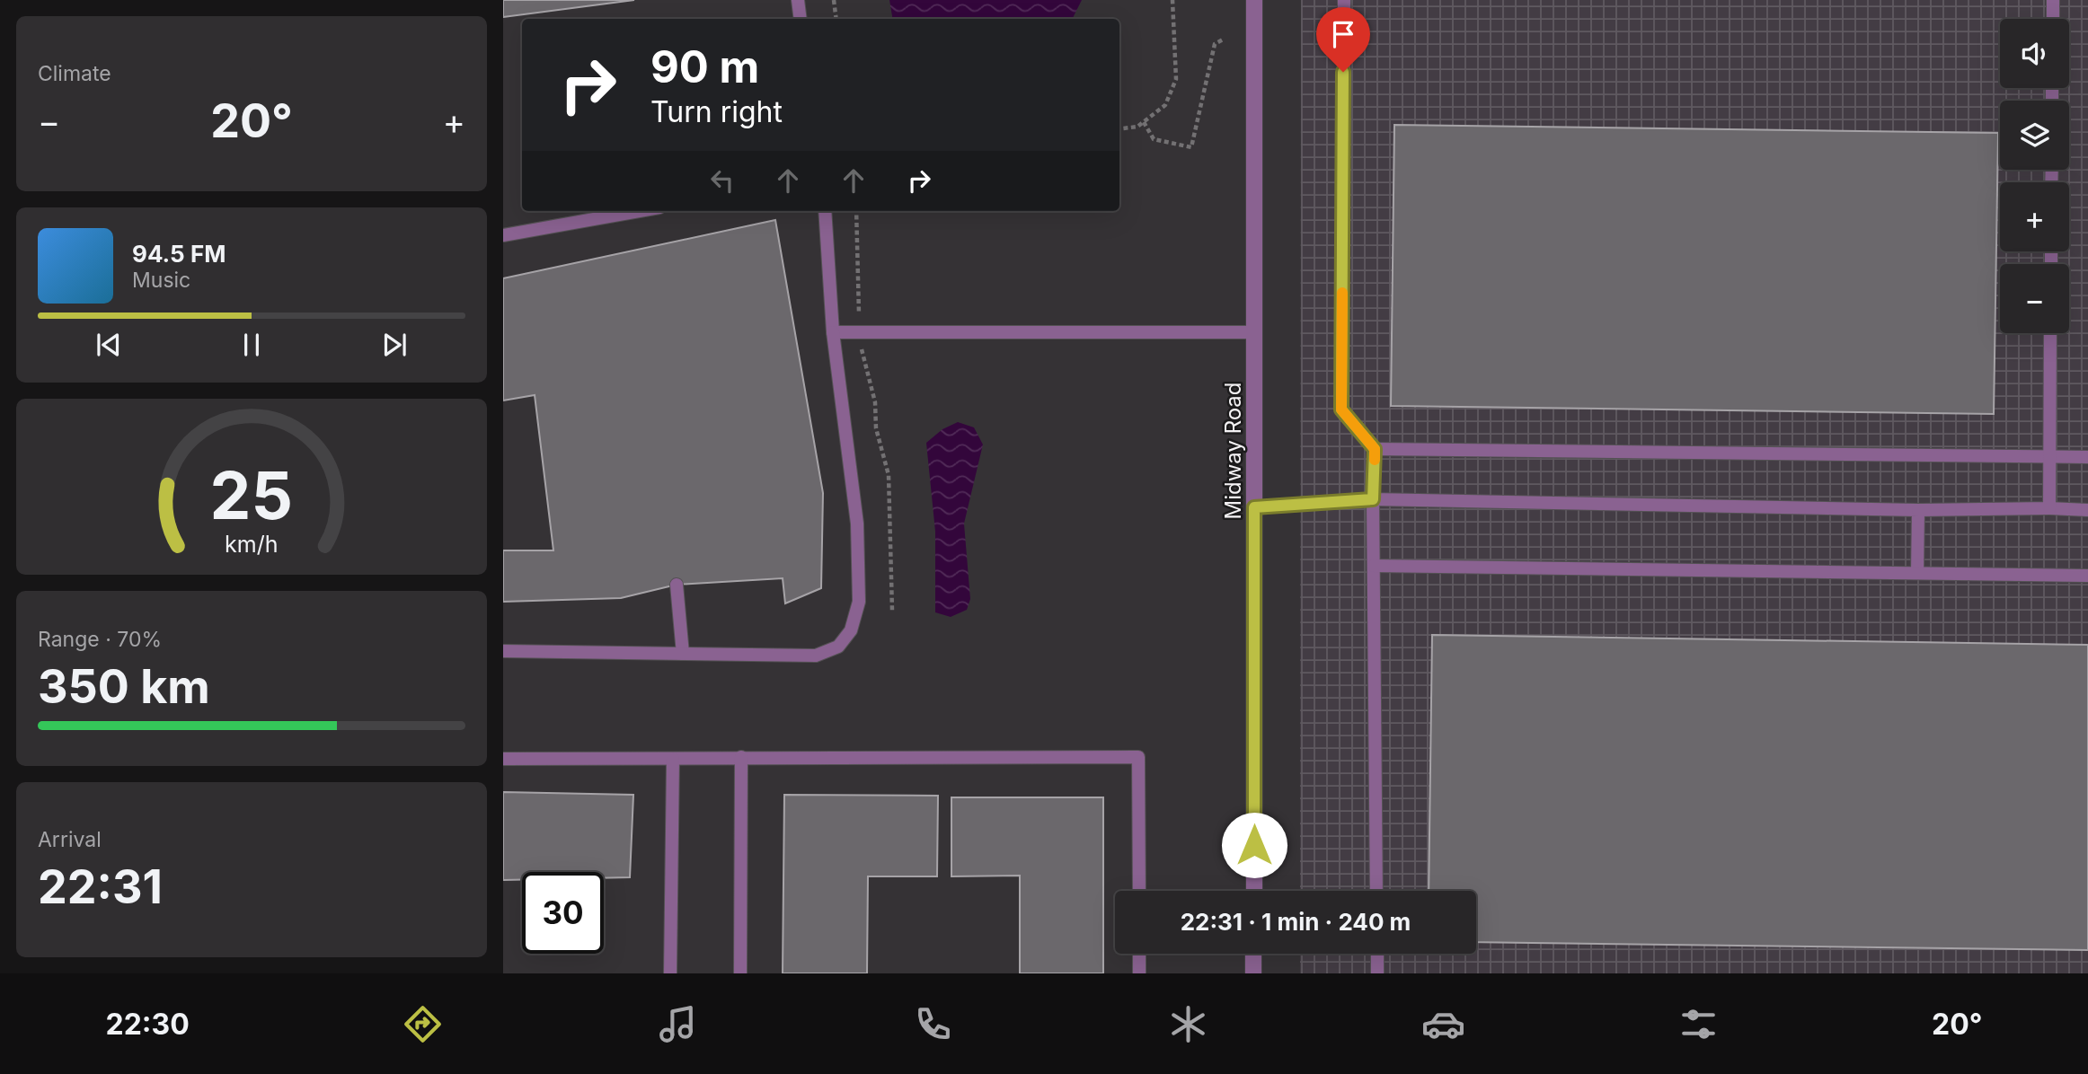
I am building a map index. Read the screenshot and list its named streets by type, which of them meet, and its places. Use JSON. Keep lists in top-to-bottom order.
{
  "streets": {
    "street": ["Midway Road"]
  },
  "page": {
    "tile": [
      "Climate",
      ["Range · 70%", "350 km"],
      ["Arrival", "22:31"]
    ],
    "map_buttons": ["+", "−"],
    "turn": ["90 m", "Turn right"],
    "heat": ["−", "20°", "+"],
    "song": ["94.5 FM", "Music"],
    "limit": "30",
    "trip": "22:31 · 1 min · 240 m",
    "tabs": ["22:30", "20°"],
    "gauge": ["25", "km/h"]
  }
}
